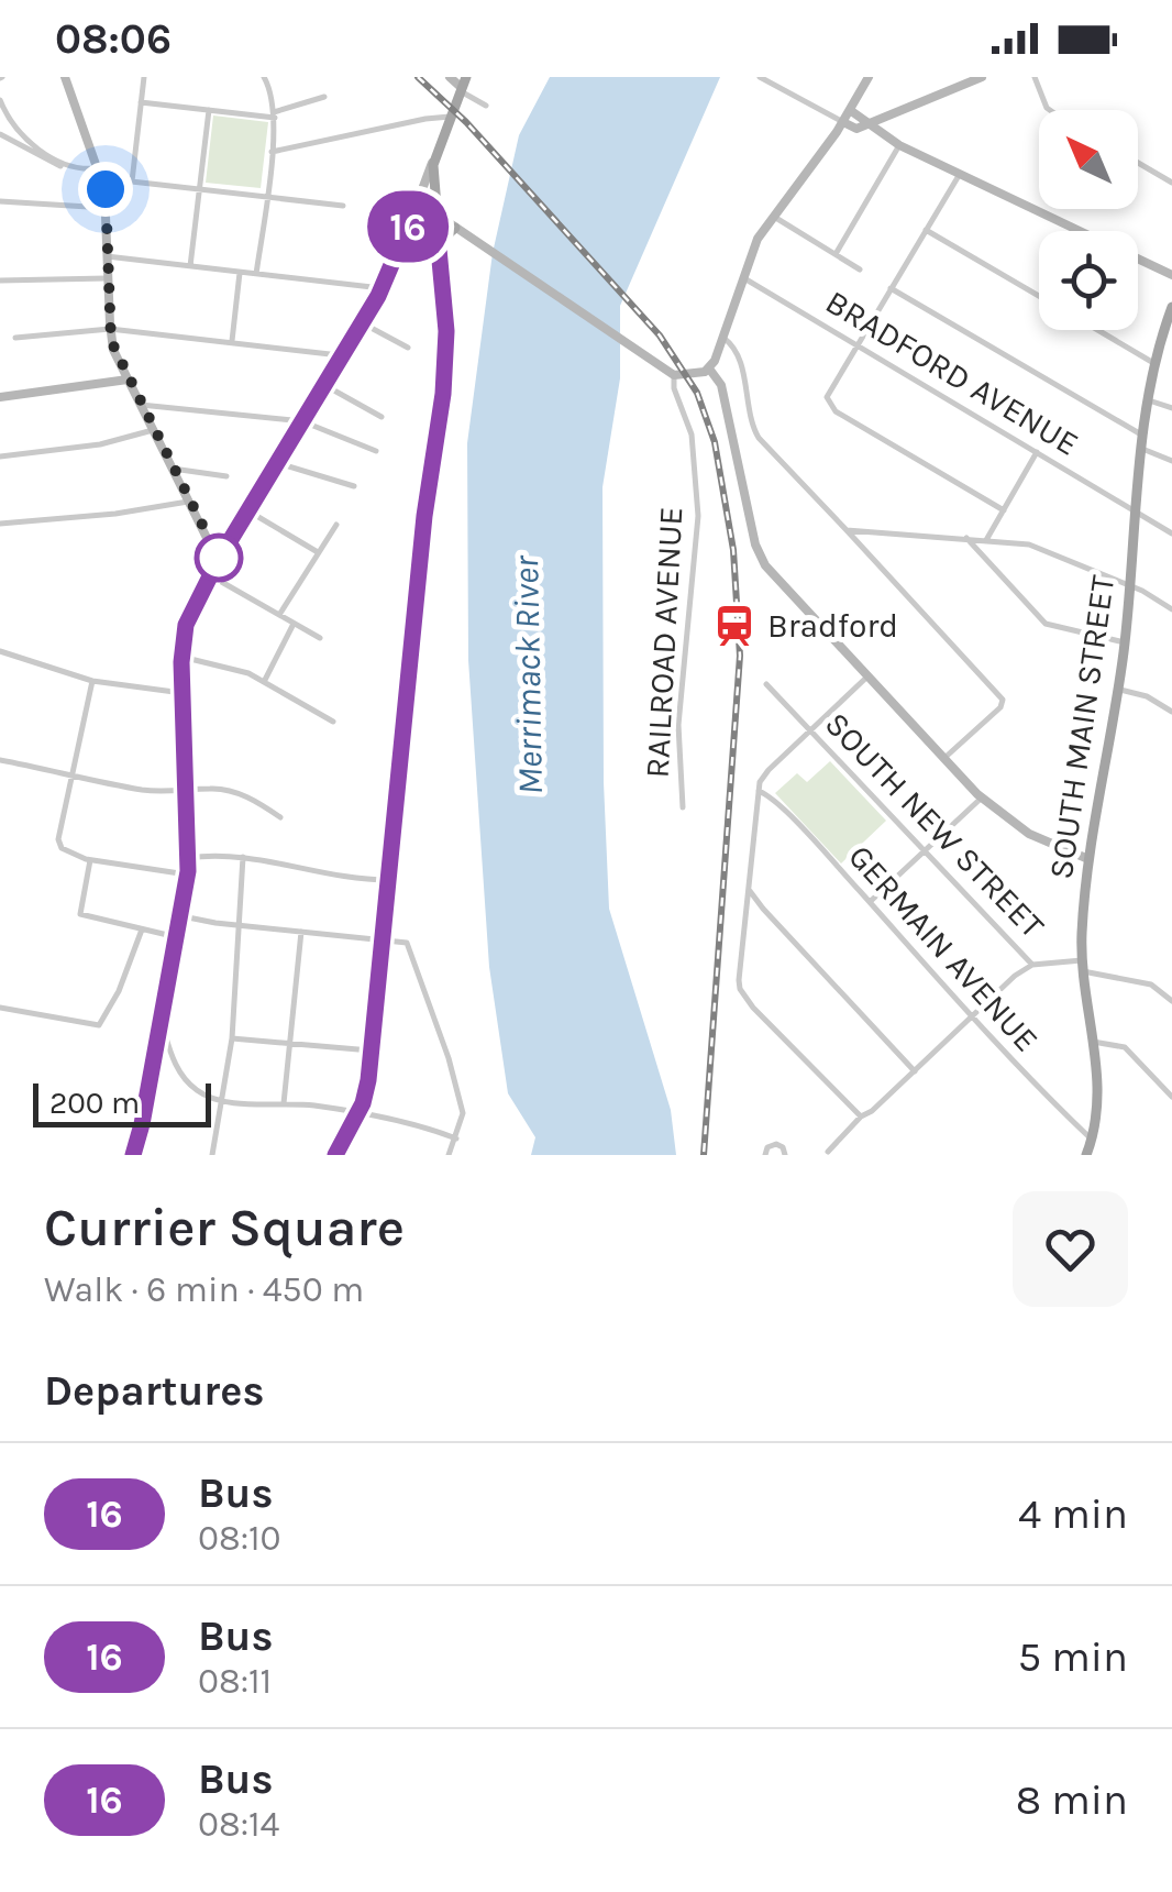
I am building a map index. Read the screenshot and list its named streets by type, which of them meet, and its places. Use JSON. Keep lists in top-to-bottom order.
{
  "streets": {
    "main road": ["SOUTH MAIN STREET"],
    "street": [
      "BRADFORD AVENUE",
      "RAILROAD AVENUE",
      "SOUTH NEW STREET",
      "GERMAIN AVENUE"
    ]
  },
  "crossings": [
    ["BRADFORD AVENUE", "SOUTH MAIN STREET"],
    ["SOUTH MAIN STREET", "SOUTH NEW STREET"],
    ["SOUTH MAIN STREET", "GERMAIN AVENUE"]
  ],
  "water": ["Merrimack River"],
  "places": {
    "station": ["Bradford"]
  },
  "lines": ["bus line 16"],
  "scale_bar": "200 m",
  "north": "top left",
  "page": {
    "status": "08:06",
    "on_map": "16",
    "scale": "200 m",
    "heading": [
      ["Currier Square", "Walk · 6 min · 450 m"],
      "Departures"
    ],
    "list": [
      {
        "mark": "16",
        "name": "Bus",
        "note": "08:10",
        "value": "4 min"
      },
      {
        "mark": "16",
        "name": "Bus",
        "note": "08:11",
        "value": "5 min"
      },
      {
        "mark": "16",
        "name": "Bus",
        "note": "08:14",
        "value": "8 min"
      }
    ]
  }
}
